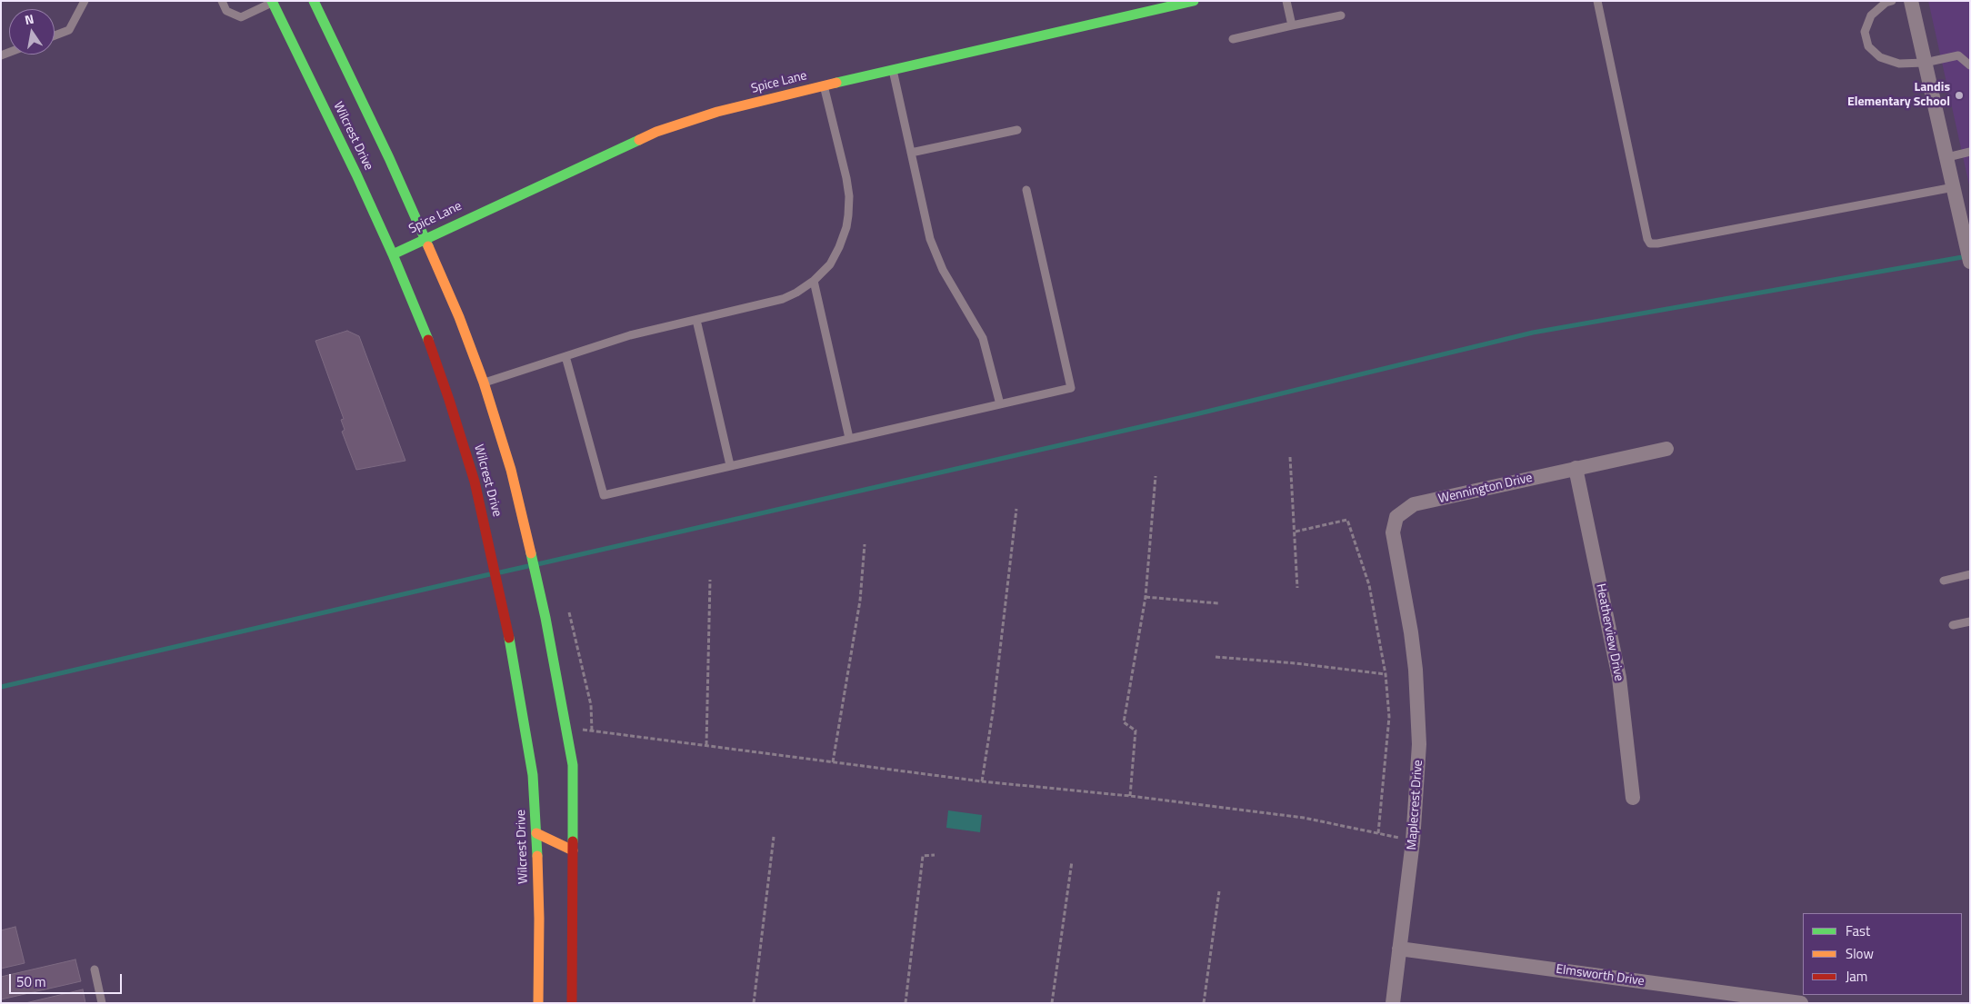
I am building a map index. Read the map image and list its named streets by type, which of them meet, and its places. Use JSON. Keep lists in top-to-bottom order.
{
  "streets": {
    "main road": ["Spice Lane", "Wilcrest Drive"],
    "street": [
      "Wennington Drive",
      "Heatherview Drive",
      "Maplecrest Drive",
      "Elmsworth Drive"
    ]
  },
  "crossings": [
    ["Spice Lane", "Wilcrest Drive"],
    ["Wennington Drive", "Heatherview Drive"],
    ["Wennington Drive", "Maplecrest Drive"],
    ["Maplecrest Drive", "Elmsworth Drive"]
  ],
  "places": ["Landis Elementary School"],
  "legend": ["Fast", "Slow", "Jam"],
  "scale_bar": "50 m",
  "north": "top"
}
